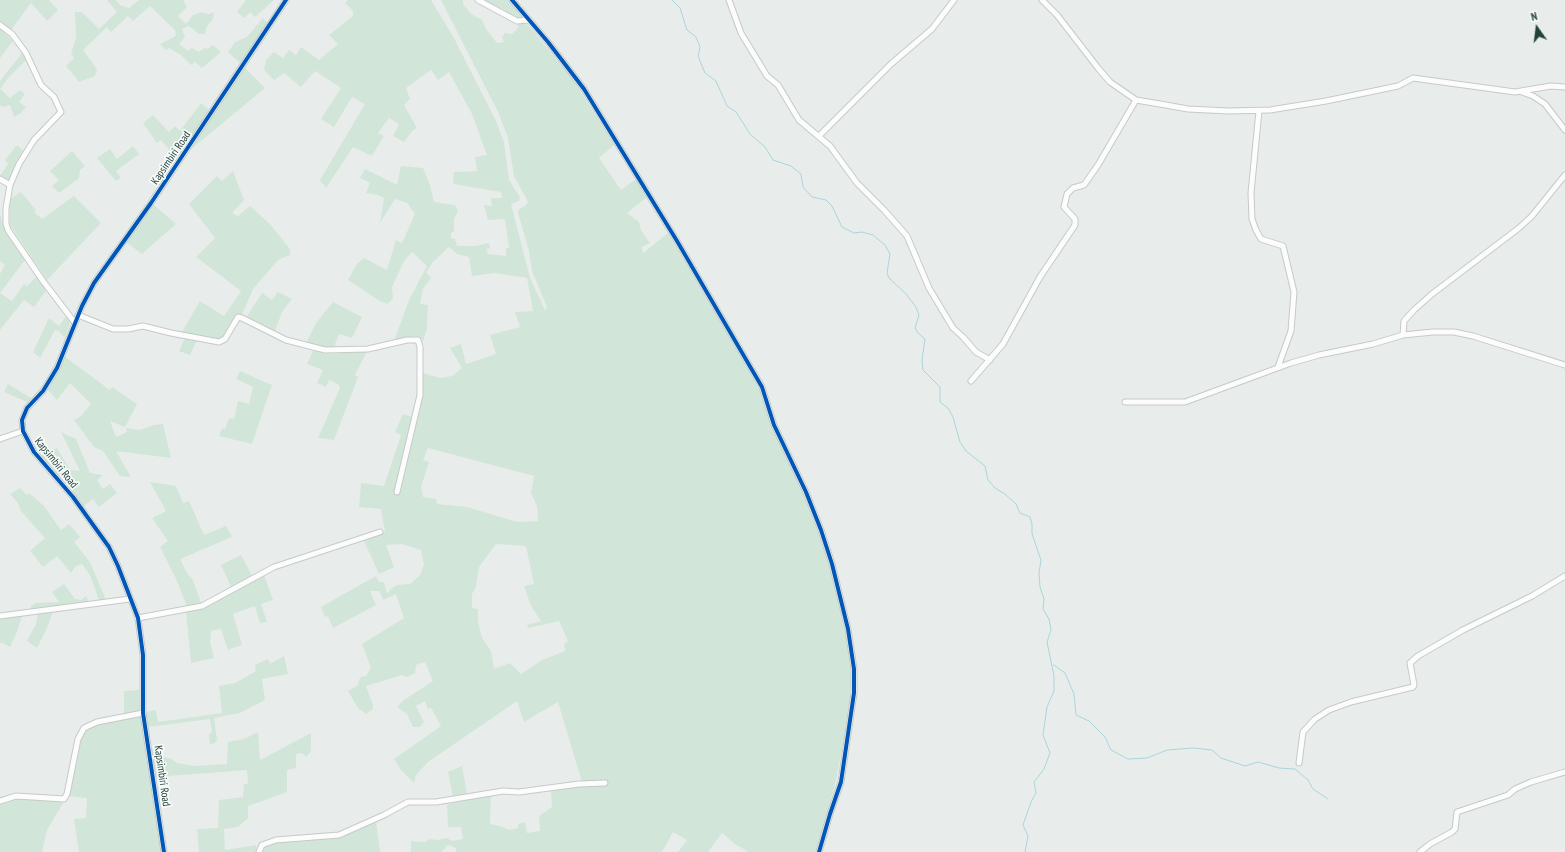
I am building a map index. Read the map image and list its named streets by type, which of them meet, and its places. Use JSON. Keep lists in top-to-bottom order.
{
  "streets": {
    "street": ["Kapsimbiri Road"]
  },
  "north": "top"
}
